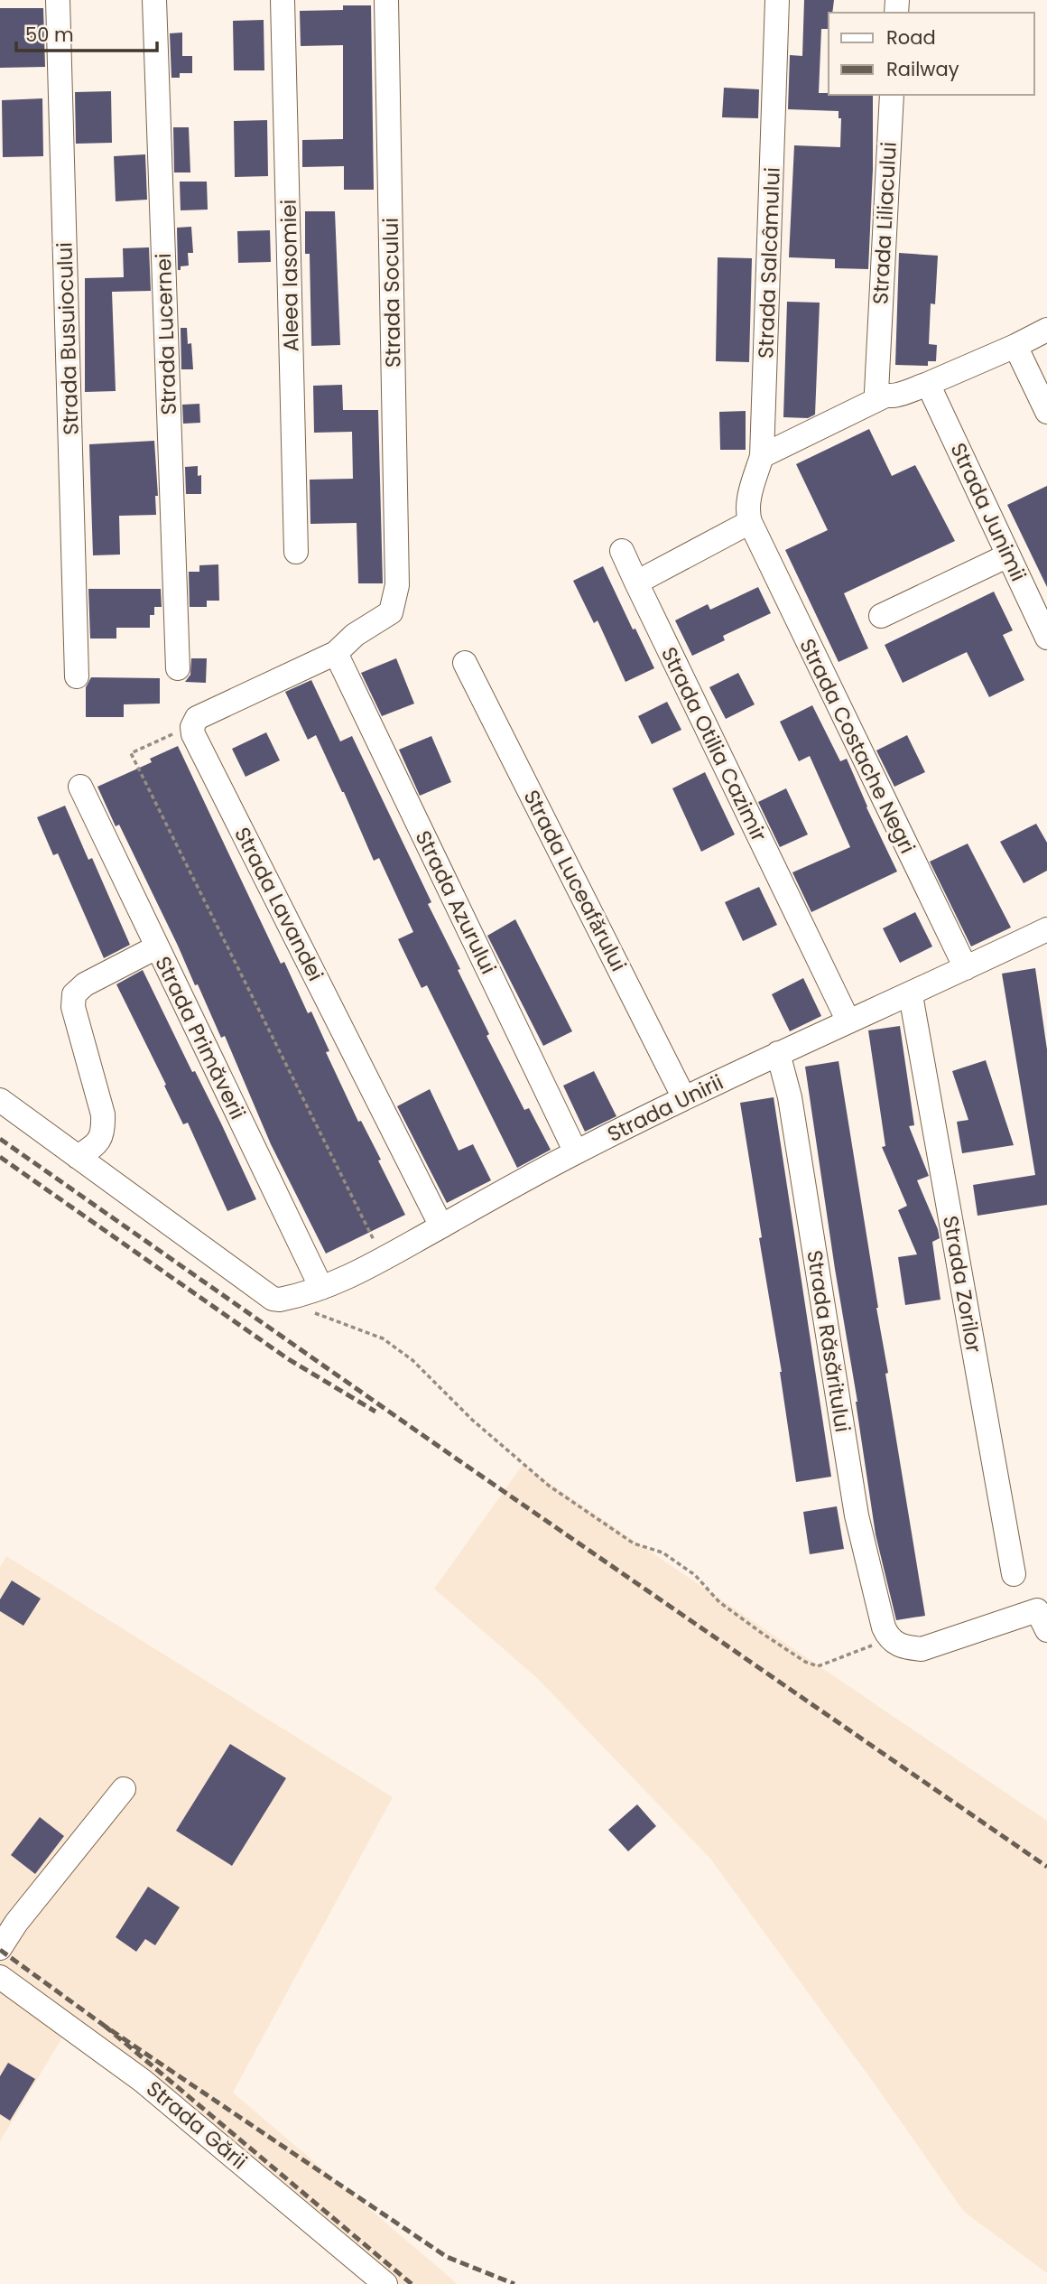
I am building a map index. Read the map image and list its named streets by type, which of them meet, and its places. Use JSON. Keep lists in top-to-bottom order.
{
  "streets": {
    "street": [
      "Strada Liliacului",
      "Strada Salcâmului",
      "Aleea Iasomiei",
      "Strada Socului",
      "Strada Lucernei",
      "Strada Busuiocului",
      "Strada Junimii",
      "Strada Otilia Cazimir",
      "Strada Costache Negri",
      "Strada Luceafǎrului",
      "Strada Azurului",
      "Strada Lavandei",
      "Strada Primăverii",
      "Strada Unirii",
      "Strada Zorilor",
      "Strada Răsăritului",
      "Strada Gării"
    ]
  },
  "crossings": [
    ["Strada Salcâmului", "Strada Costache Negri"],
    ["Strada Socului", "Strada Azurului"],
    ["Strada Otilia Cazimir", "Strada Unirii"],
    ["Strada Costache Negri", "Strada Unirii"],
    ["Strada Luceafǎrului", "Strada Unirii"],
    ["Strada Azurului", "Strada Unirii"],
    ["Strada Lavandei", "Strada Unirii"],
    ["Strada Primăverii", "Strada Unirii"],
    ["Strada Unirii", "Strada Zorilor"],
    ["Strada Unirii", "Strada Răsăritului"]
  ],
  "legend": ["Road", "Railway"],
  "scale_bar": "50 m"
}
